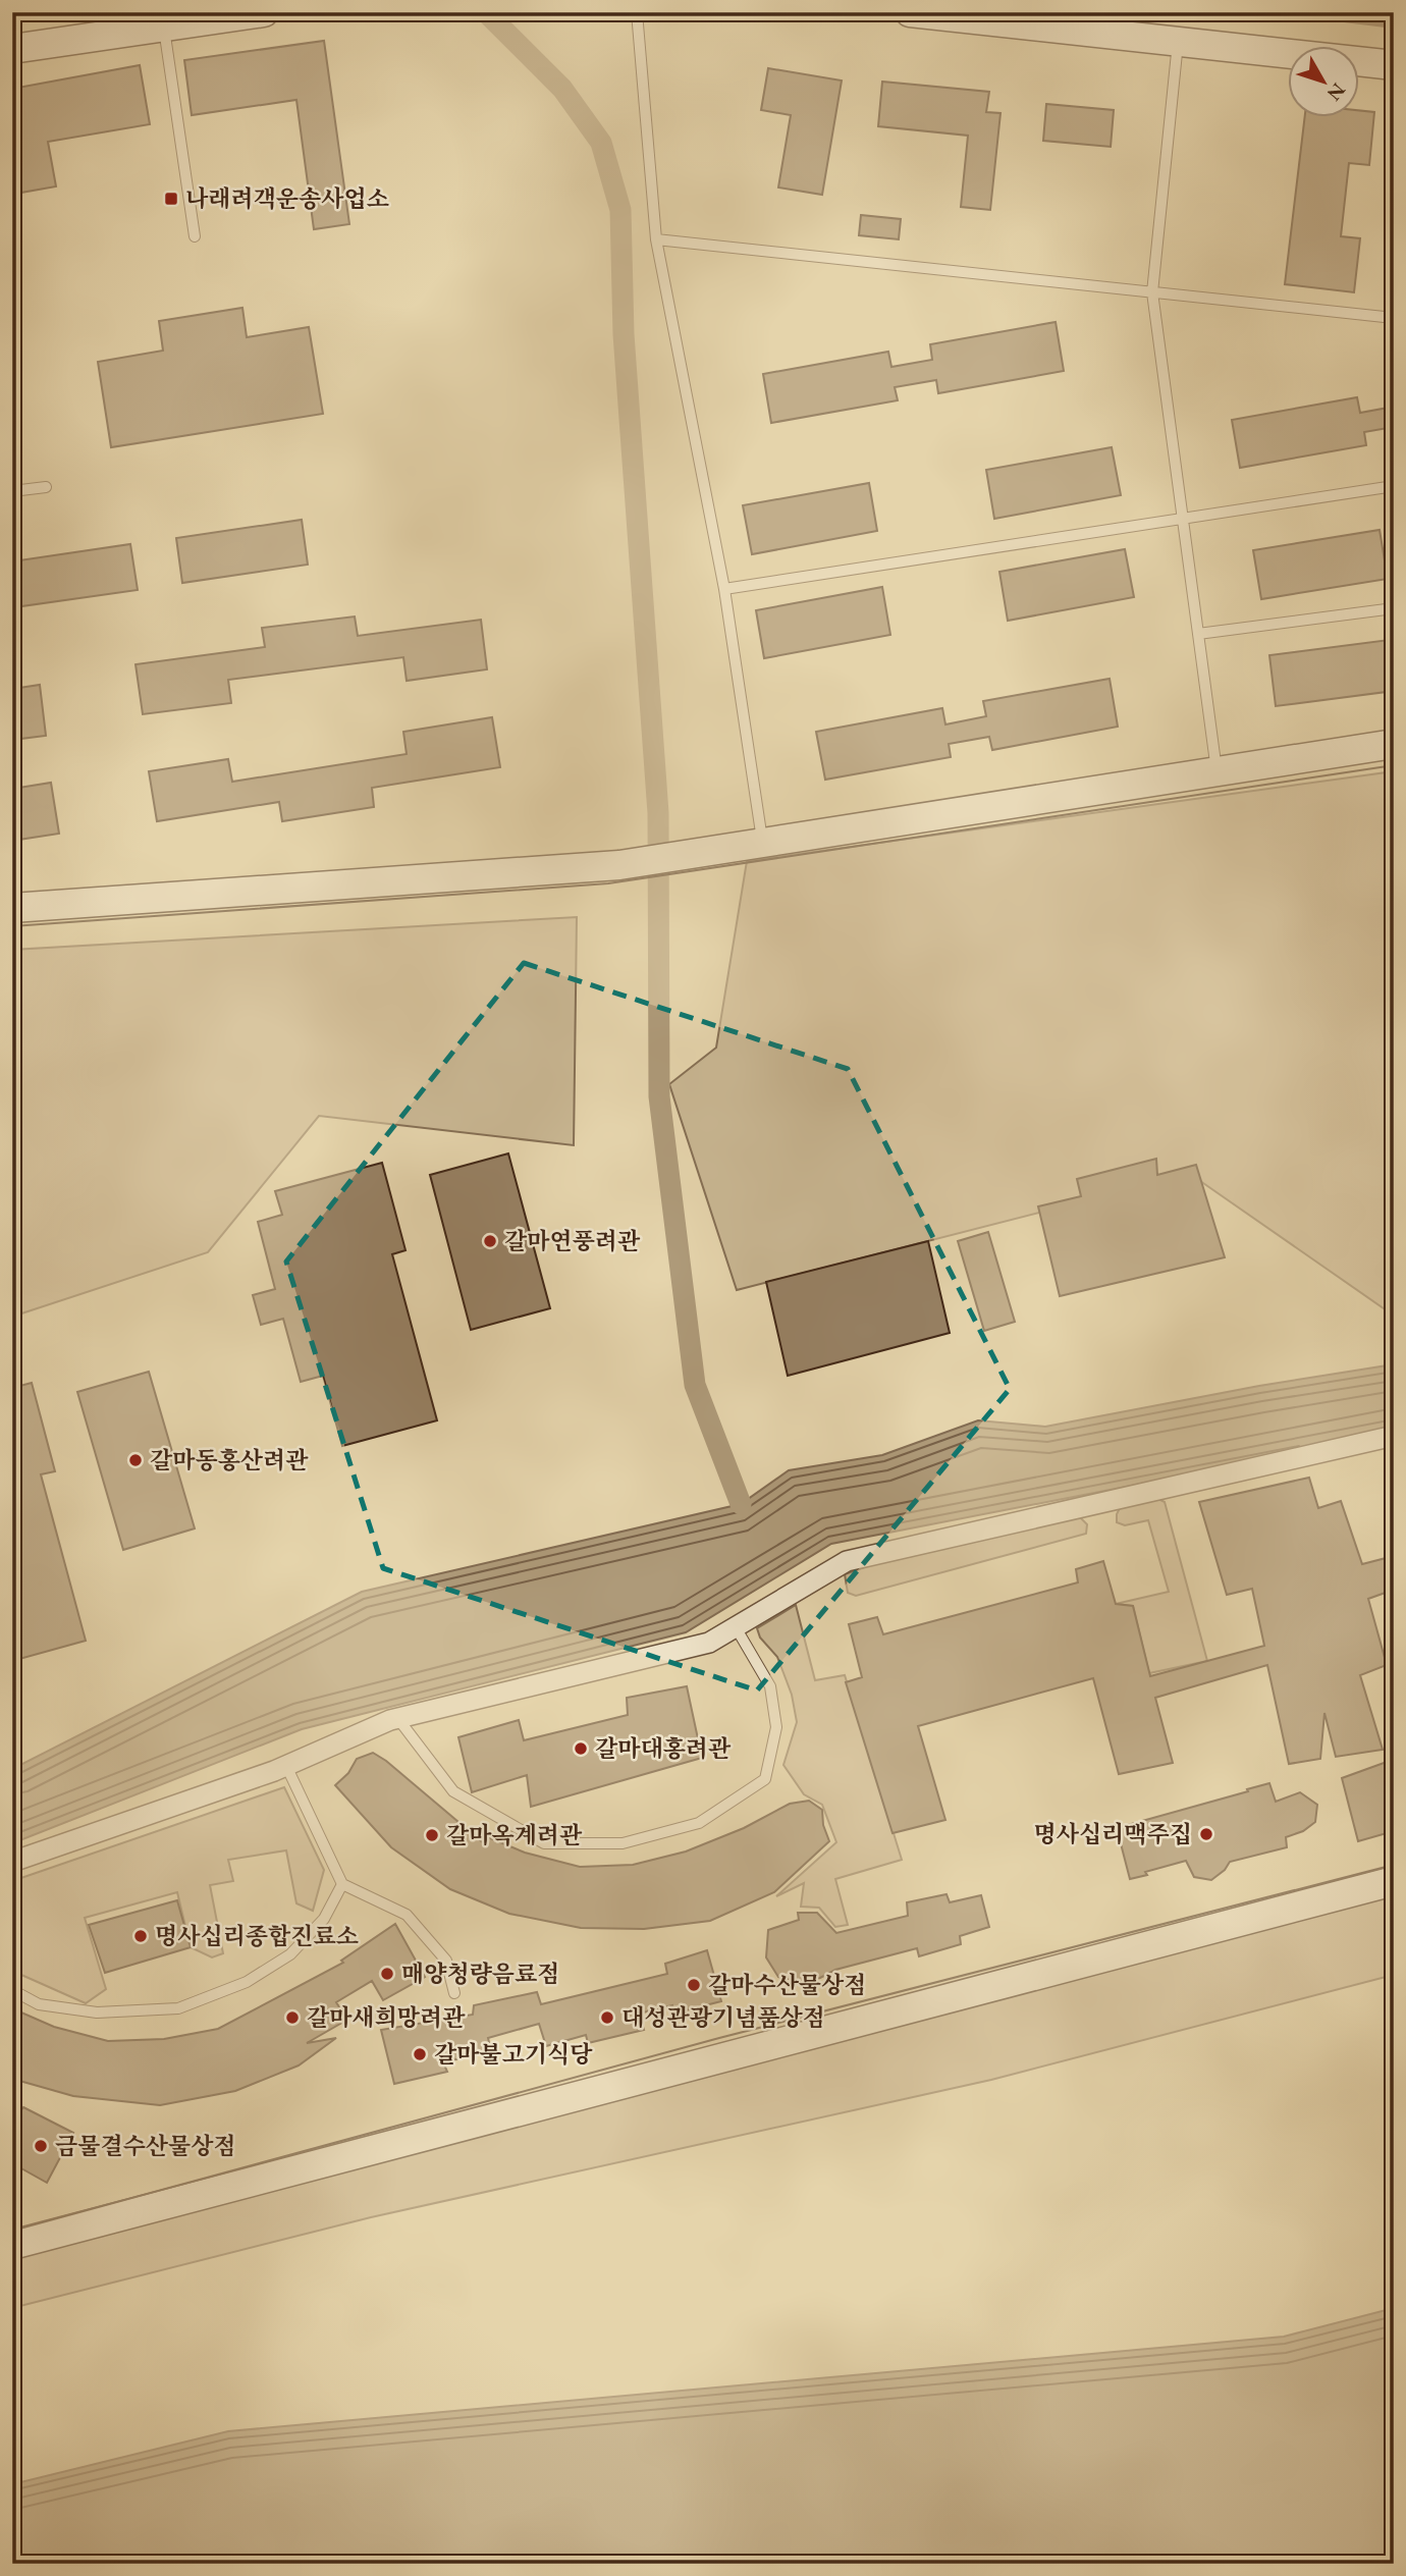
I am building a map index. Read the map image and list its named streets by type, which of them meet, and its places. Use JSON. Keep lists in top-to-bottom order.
{
  "places": {
    "transit": ["나래려객운송사업소"],
    "other": [
      "갈마연풍려관",
      "갈마동홍산려관",
      "갈마대홍려관",
      "명사십리맥주집",
      "갈마옥계려관",
      "명사십리종합진료소",
      "매양청량음료점",
      "갈마수산물상점",
      "갈마새희망려관",
      "대성관광기념품상점",
      "갈마불고기식당",
      "금물결수산물상점"
    ]
  },
  "north": "bottom right"
}
